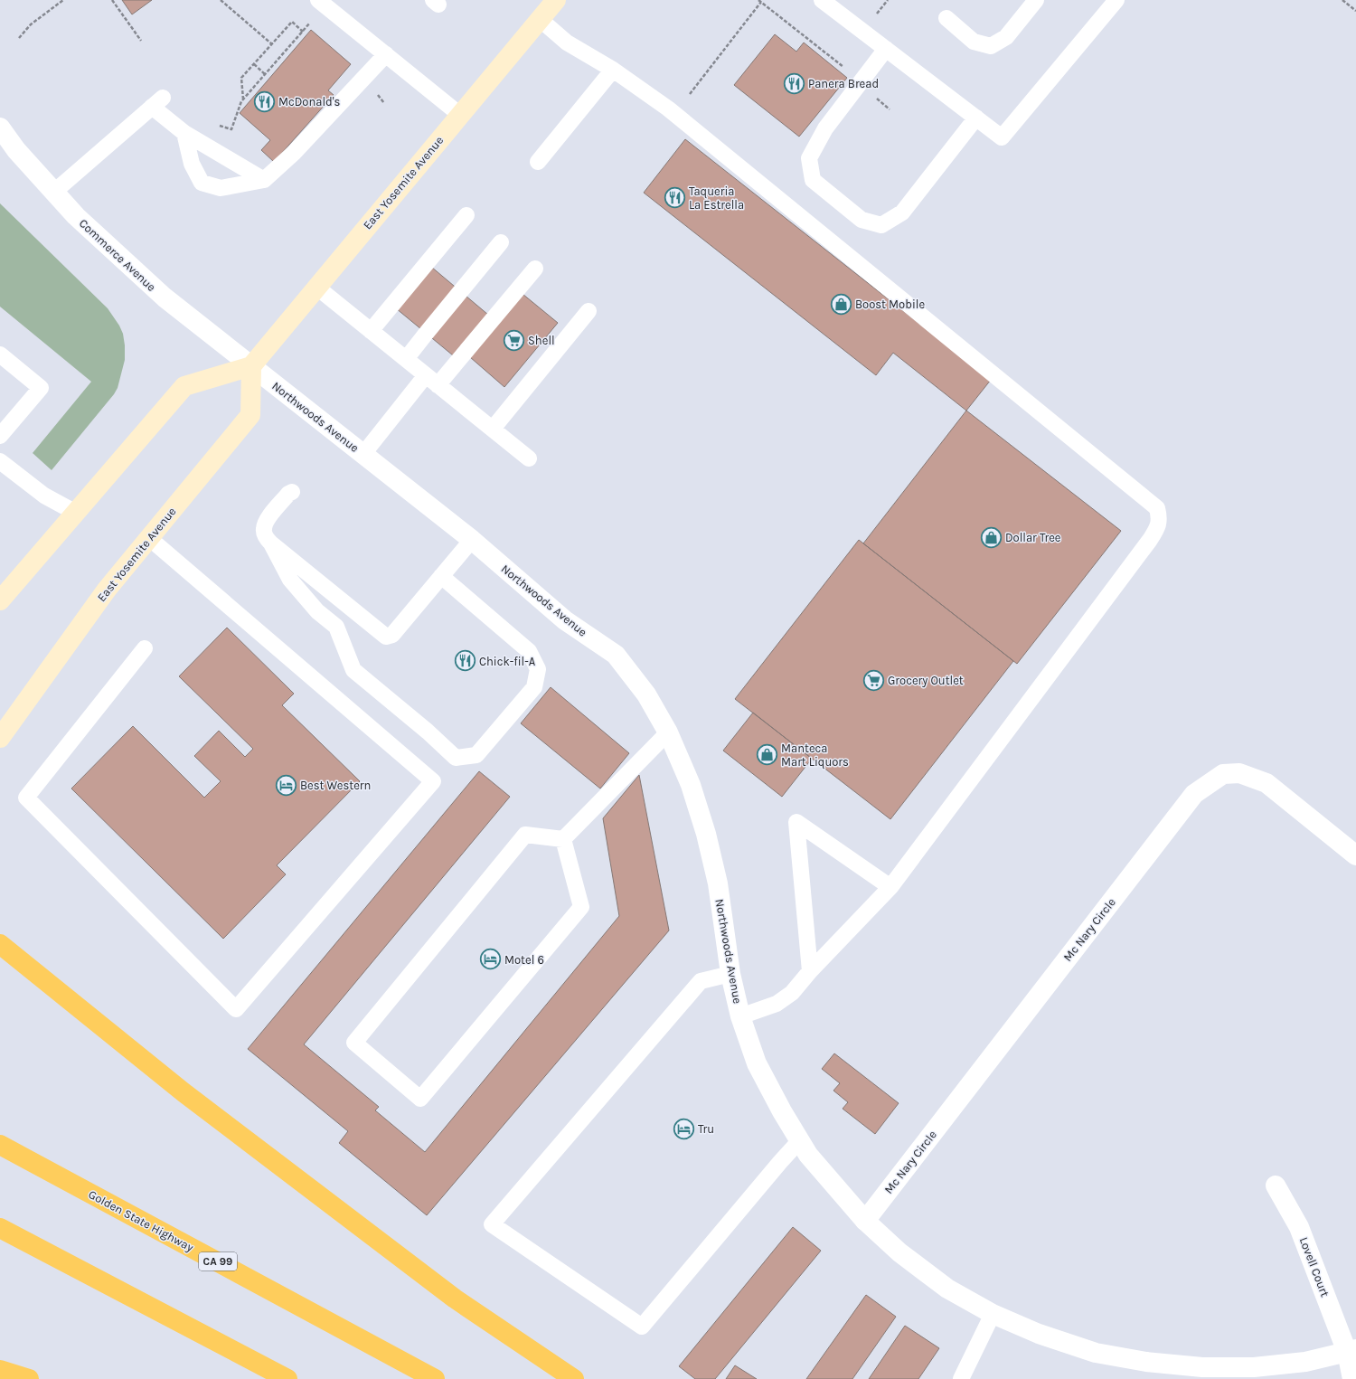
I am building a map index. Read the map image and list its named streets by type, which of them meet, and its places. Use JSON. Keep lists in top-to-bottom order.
{
  "streets": {
    "highway": ["Golden State Highway", "CA 99"],
    "main road": ["East Yosemite Avenue"],
    "street": [
      "Commerce Avenue",
      "Northwoods Avenue",
      "Mc Nary Circle",
      "Lovell Court"
    ]
  },
  "crossings": [
    ["East Yosemite Avenue", "Commerce Avenue"],
    ["East Yosemite Avenue", "Northwoods Avenue"],
    ["Commerce Avenue", "Northwoods Avenue"],
    ["Northwoods Avenue", "Mc Nary Circle"],
    ["Northwoods Avenue", "Lovell Court"]
  ],
  "places": {
    "restaurant": [
      "Panera Bread",
      "McDonald's",
      "Taqueria La Estrella",
      "Chick-fil-A"
    ],
    "shop": ["Boost Mobile", "Dollar Tree", "Manteca Mart Liquors"],
    "supermarket": ["Shell", "Grocery Outlet"],
    "hotel": ["Best Western", "Motel 6", "Tru"]
  }
}
